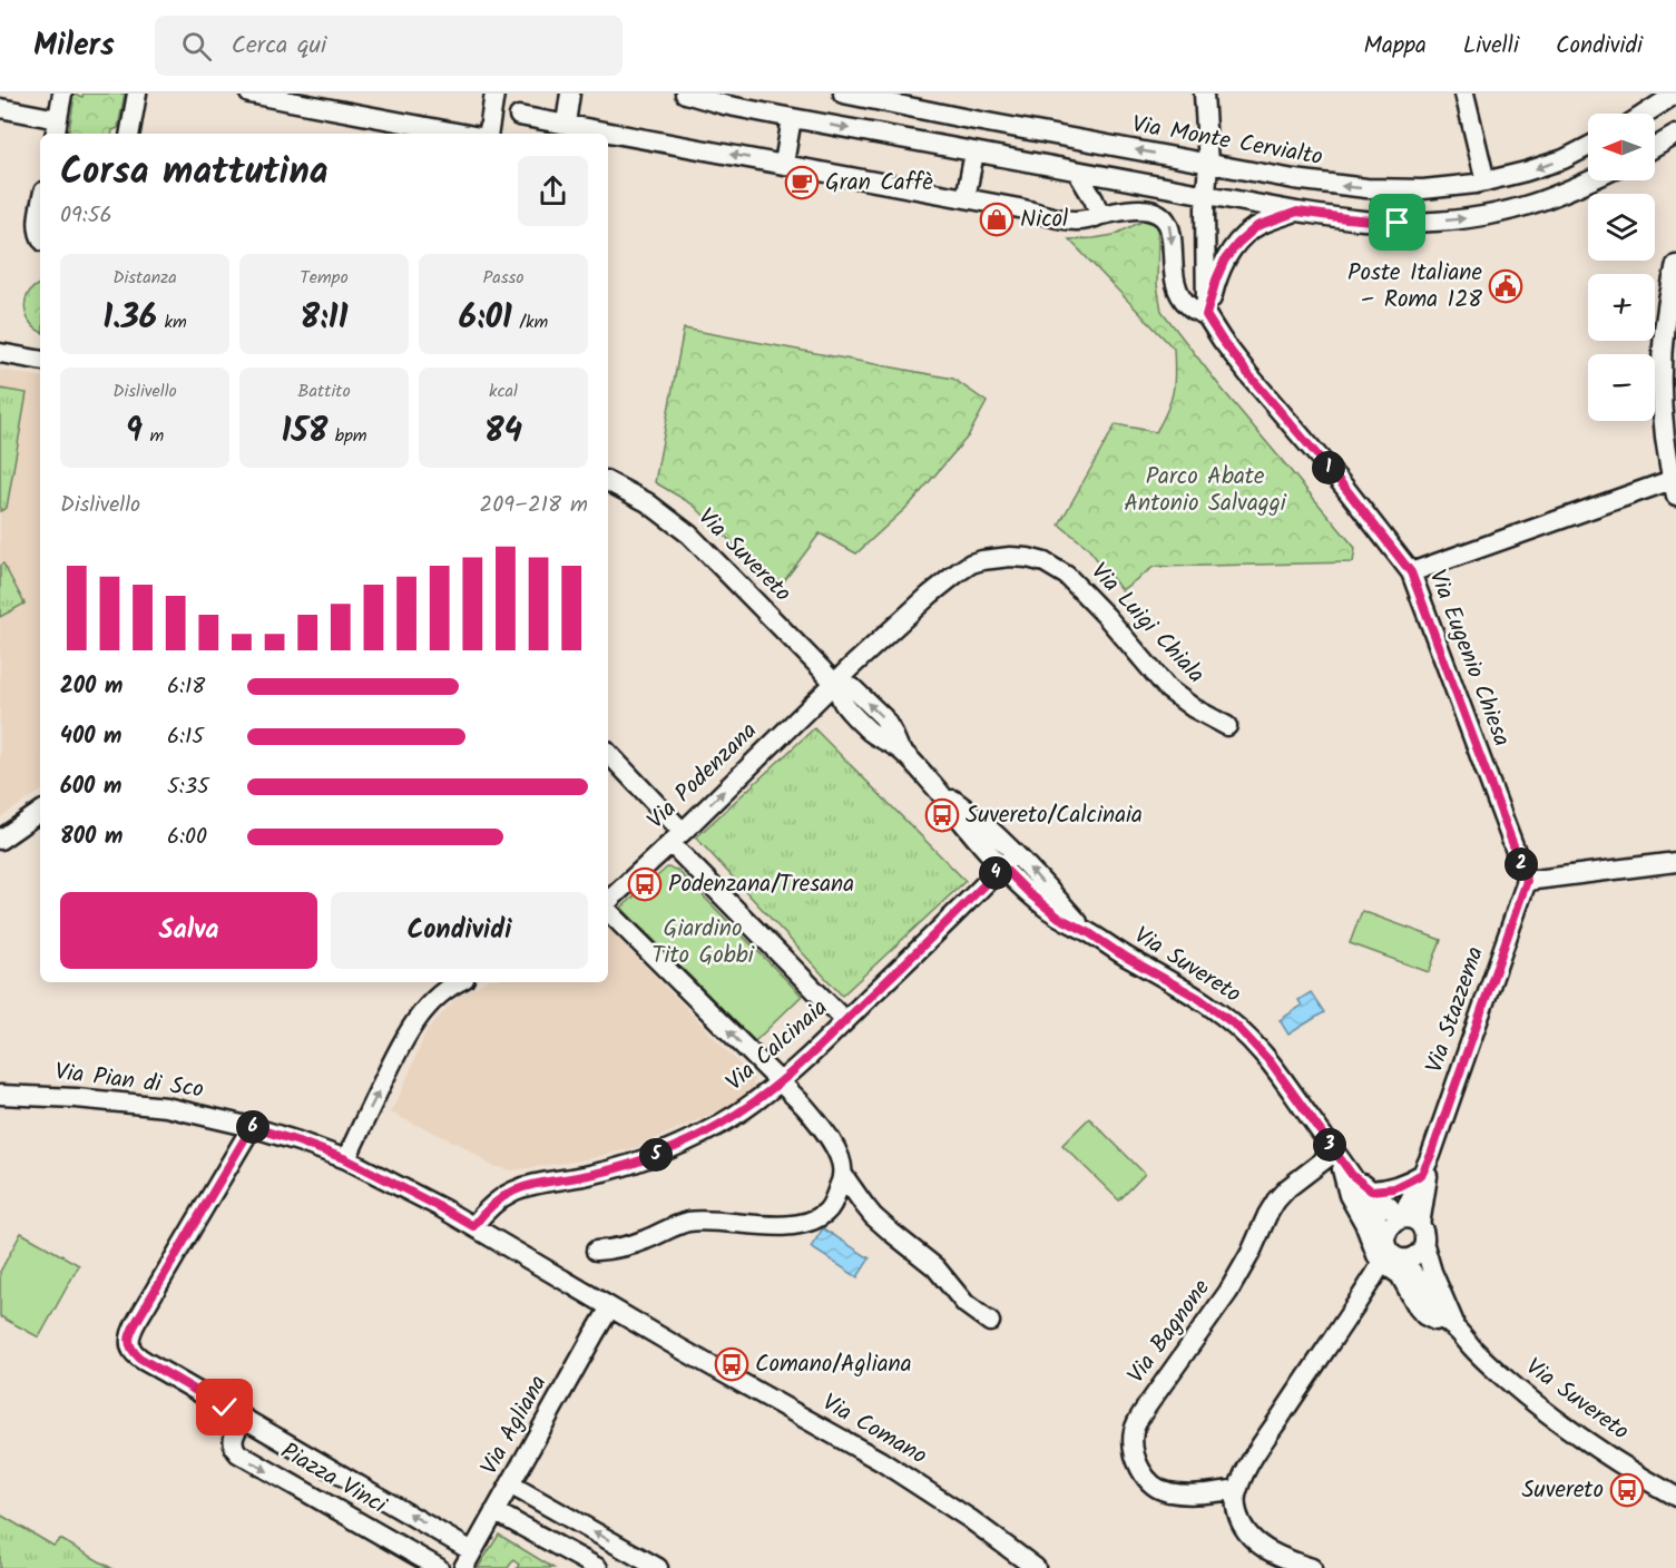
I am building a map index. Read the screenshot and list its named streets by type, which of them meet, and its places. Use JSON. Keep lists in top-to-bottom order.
{
  "streets": {
    "street": [
      "Via Monte Cervialto",
      "Via Suvereto",
      "Via Luigi Chiala",
      "Via Eugenio Chiesa",
      "Via Podenzana",
      "Via Stazzema",
      "Via Calcinaia",
      "Via Pian di Sco",
      "Via Bagnone",
      "Via Agliana",
      "Via Comano",
      "Piazza Vinci"
    ]
  },
  "crossings": [
    ["Via Suvereto", "Via Luigi Chiala"],
    ["Via Suvereto", "Via Podenzana"],
    ["Via Suvereto", "Via Stazzema"],
    ["Via Suvereto", "Via Calcinaia"],
    ["Via Suvereto", "Via Bagnone"],
    ["Via Luigi Chiala", "Via Podenzana"],
    ["Via Eugenio Chiesa", "Via Stazzema"],
    ["Via Calcinaia", "Via Pian di Sco"],
    ["Via Calcinaia", "Via Comano"],
    ["Via Pian di Sco", "Via Comano"],
    ["Via Pian di Sco", "Piazza Vinci"],
    ["Via Agliana", "Via Comano"],
    ["Via Agliana", "Piazza Vinci"]
  ],
  "one_way": ["Via Podenzana"],
  "parks": ["Parco Abate Antonio Salvaggi", "Giardino Tito Gobbi"],
  "places": {
    "cafe": ["Gran Caffè"],
    "shop": ["Nicol"],
    "public building": ["Poste Italiane – Roma 128"],
    "bus stop": [
      "Suvereto/Calcinaia",
      "Podenzana/Tresana",
      "Comano/Agliana",
      "Suvereto"
    ]
  },
  "north": "left",
  "page": {
    "header": "Milers",
    "search": "Cerca qui",
    "nav": ["Mappa", "Livelli", "Condividi"],
    "map_buttons": ["+", "−"],
    "heading": ["Corsa mattutina", "09:56"],
    "stats": [
      ["Distanza", "1.36 km"],
      ["Tempo", "8:11"],
      ["Passo", "6:01 /km"],
      ["Dislivello", "9 m"],
      ["Battito", "158 bpm"],
      ["kcal", "84"]
    ],
    "pins": [
      "1",
      "2",
      "4",
      "6",
      "3",
      "5"
    ],
    "chart": ["Dislivello", "209–218 m"],
    "list": [
      {
        "name": "200 m",
        "note": "6:18"
      },
      {
        "name": "400 m",
        "note": "6:15"
      },
      {
        "name": "600 m",
        "note": "5:35"
      },
      {
        "name": "800 m",
        "note": "6:00"
      }
    ],
    "buttons": ["Salva", "Condividi"]
  }
}
